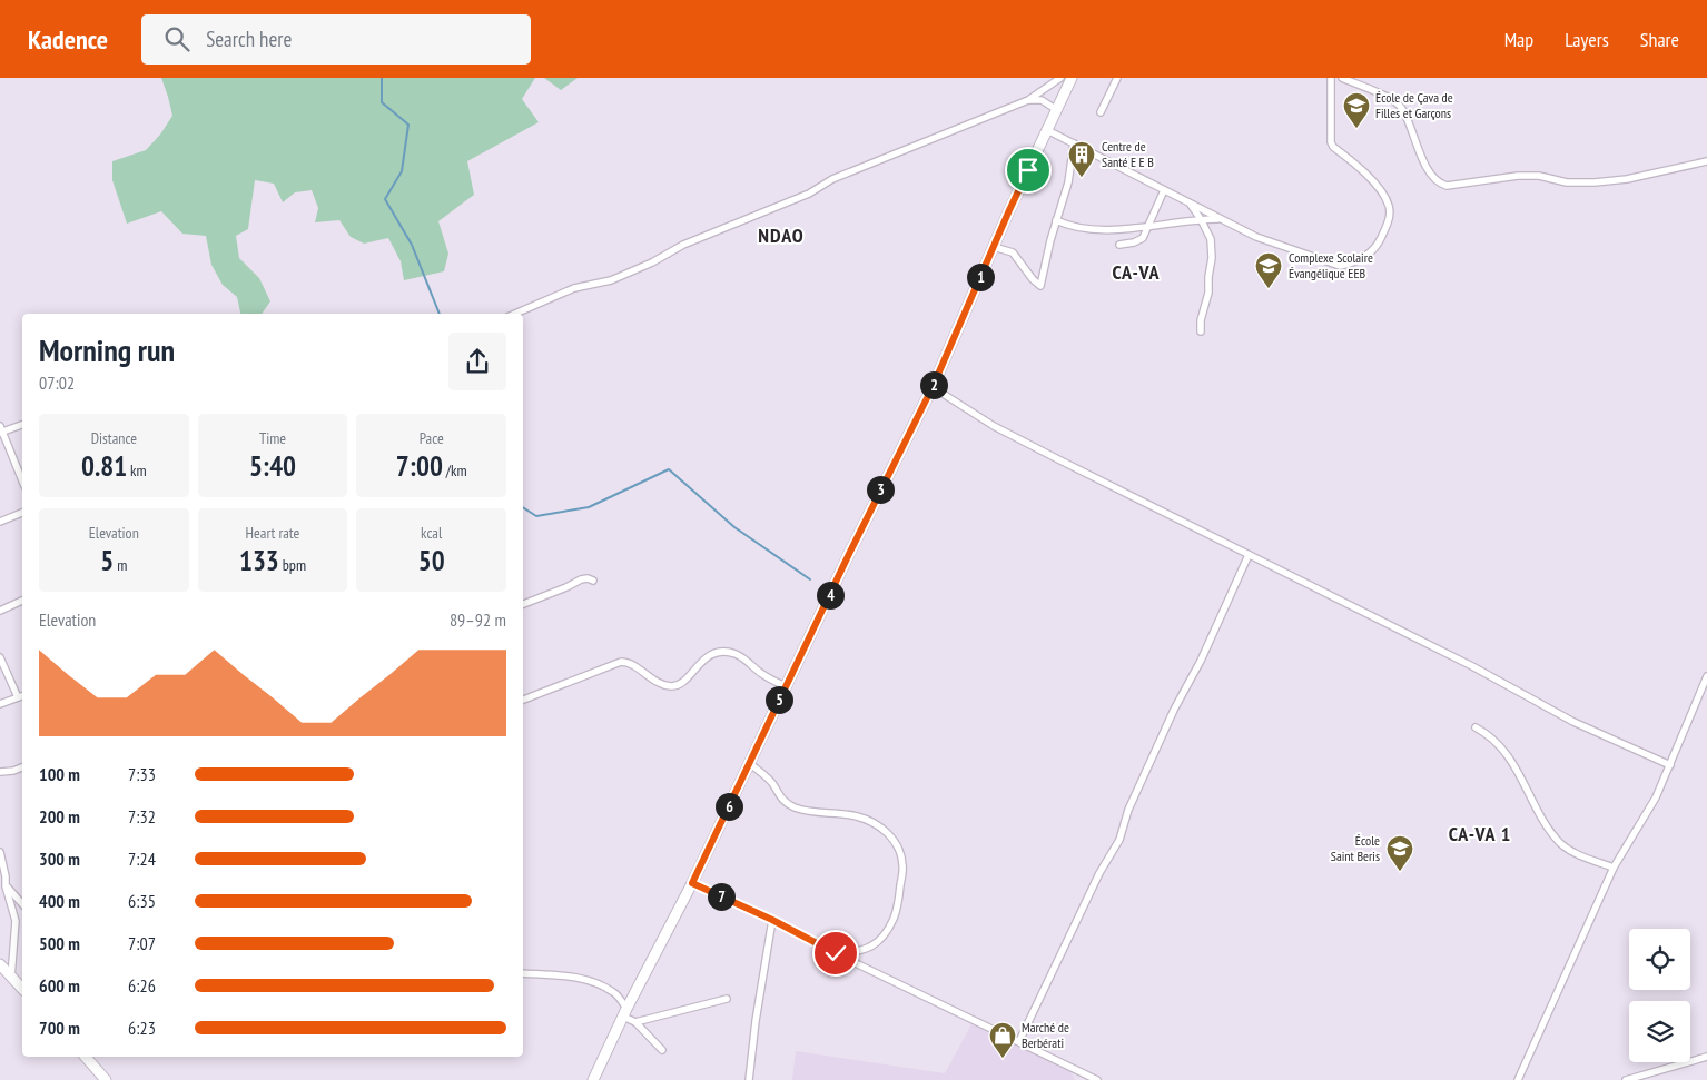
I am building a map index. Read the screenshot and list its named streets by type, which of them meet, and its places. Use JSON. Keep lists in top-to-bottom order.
{
  "districts": ["NDAO", "CA-VA", "CA-VA 1"],
  "places": {
    "school or university": ["École de Çava de Filles et Garçons", "Complexe Scolaire Évangélique EEB", "École Saint Beris"],
    "building": ["Centre de Santé E E B"],
    "shop": ["Marché de Berbérati"]
  },
  "page": {
    "header": "Kadence",
    "search": "Search here",
    "nav": ["Map", "Layers", "Share"],
    "pins": [
      "1",
      "2",
      "3",
      "4",
      "5",
      "6",
      "7"
    ],
    "heading": ["Morning run", "07:02"],
    "stats": [
      ["Distance", "0.81 km"],
      ["Time", "5:40"],
      ["Pace", "7:00 /km"],
      ["Elevation", "5 m"],
      ["Heart rate", "133 bpm"],
      ["kcal", "50"]
    ],
    "chart": ["Elevation", "89–92 m"],
    "list": [
      {
        "name": "100 m",
        "note": "7:33"
      },
      {
        "name": "200 m",
        "note": "7:32"
      },
      {
        "name": "300 m",
        "note": "7:24"
      },
      {
        "name": "400 m",
        "note": "6:35"
      },
      {
        "name": "500 m",
        "note": "7:07"
      },
      {
        "name": "600 m",
        "note": "6:26"
      },
      {
        "name": "700 m",
        "note": "6:23"
      }
    ]
  }
}
